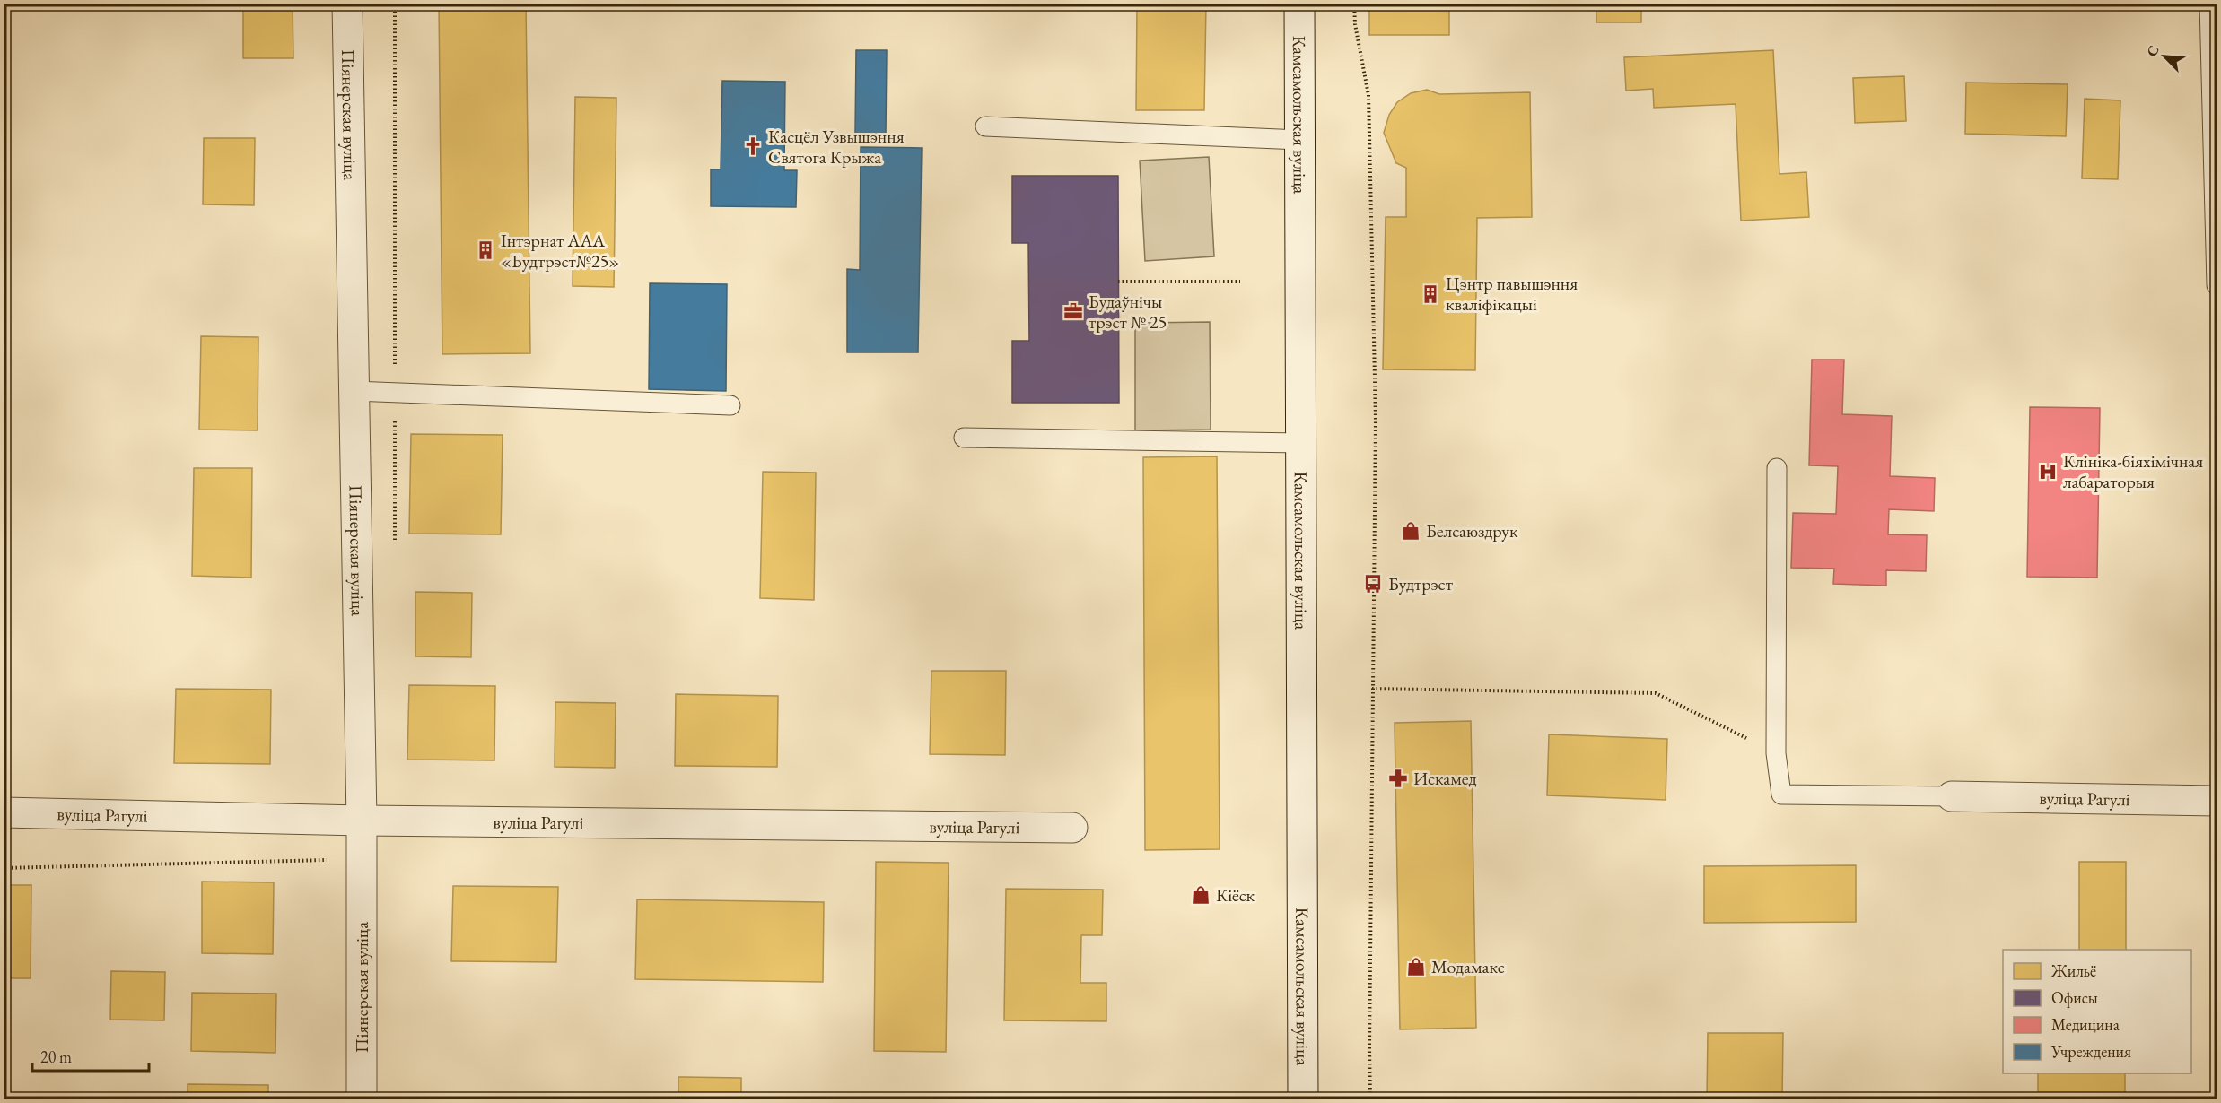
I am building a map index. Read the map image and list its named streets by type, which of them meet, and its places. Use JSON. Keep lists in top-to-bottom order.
{
  "streets": {
    "street": ["Піянерская вуліца", "Камсамольская вуліца", "вуліца Рагулі"]
  },
  "crossings": [
    ["Піянерская вуліца", "вуліца Рагулі"]
  ],
  "places": {
    "church": ["Касцёл Узвышэння Святога Крыжа"],
    "building": ["Інтэрнат ААА «Будтрэст№25»", "Цэнтр павышэння кваліфікацыі"],
    "office": ["Будаўнічы трэст № 25"],
    "hospital": ["Клініка-біяхімічная лабараторыя"],
    "shop": ["Белсаюздрук", "Кіёск", "Модамакс"],
    "bus stop": ["Будтрэст"],
    "pharmacy": ["Искамед"]
  },
  "legend": [
    "Жильё",
    "Офисы",
    "Медицина",
    "Учреждения"
  ],
  "scale_bar": "20 m",
  "north": "top left"
}
